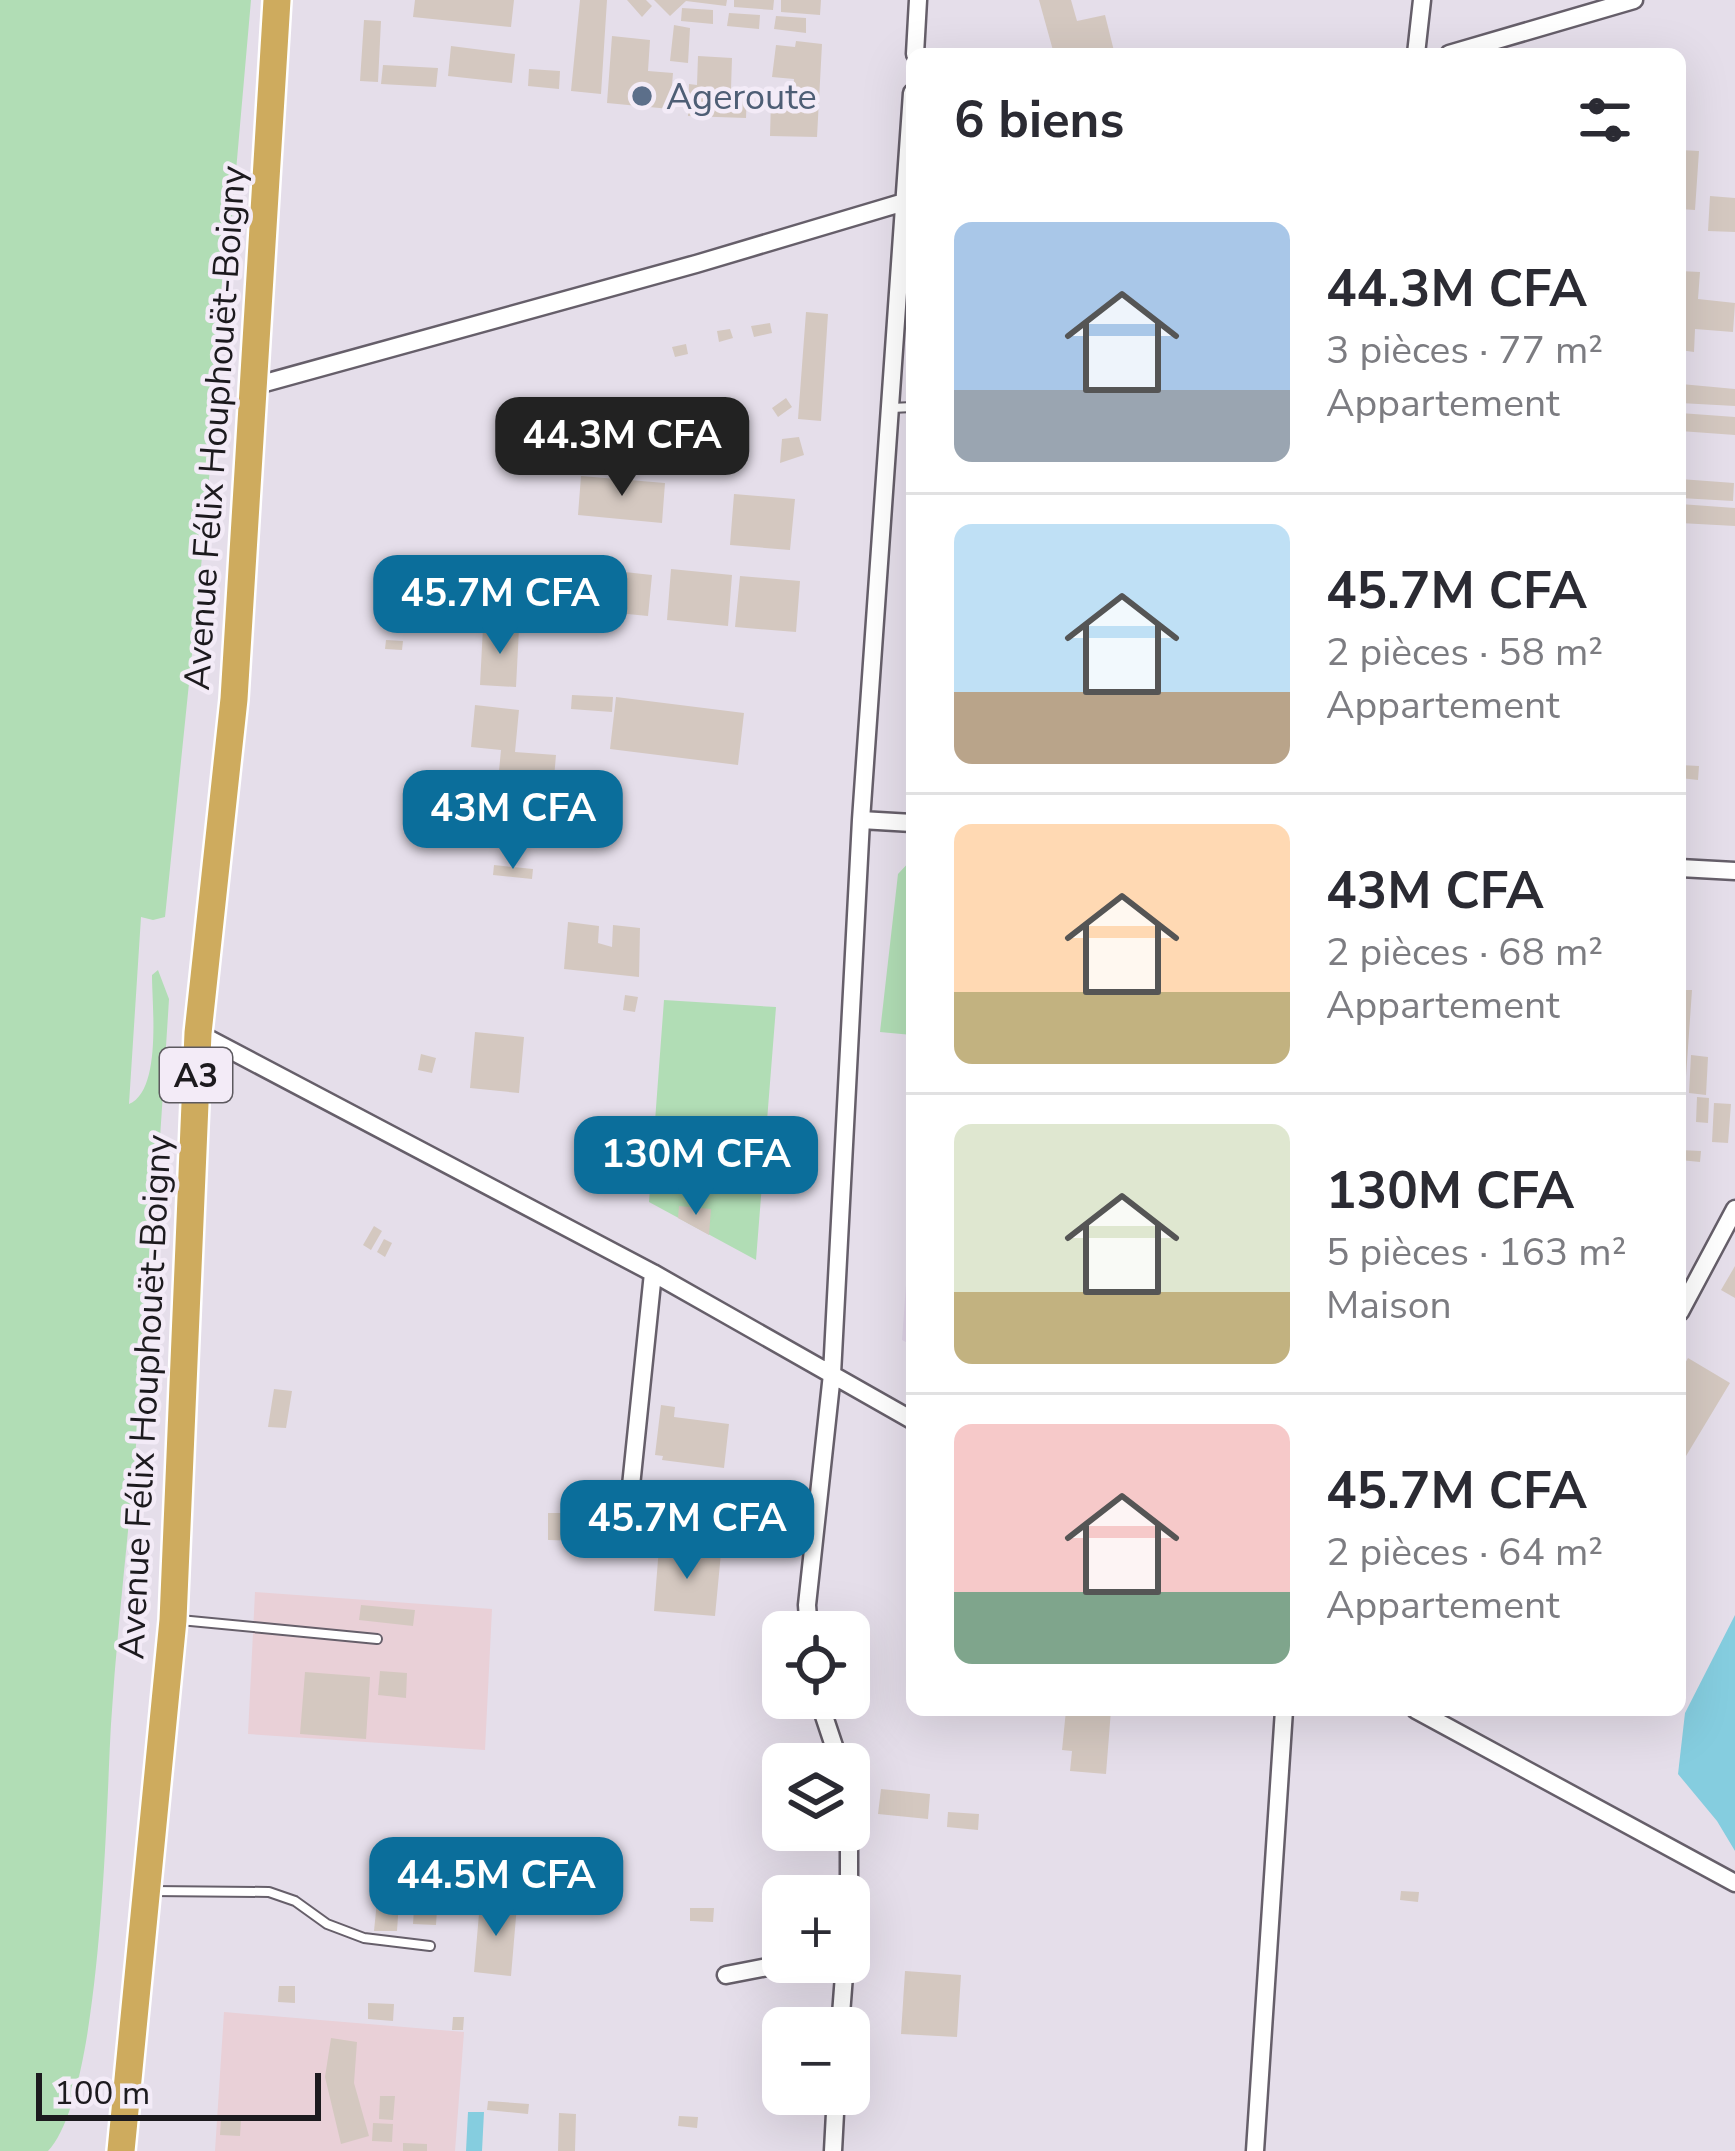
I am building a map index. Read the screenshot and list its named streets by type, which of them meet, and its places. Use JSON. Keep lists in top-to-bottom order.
{
  "streets": {
    "highway": ["Avenue Félix Houphouët-Boigny", "A3"]
  },
  "places": ["Ageroute"],
  "scale_bar": "100 m",
  "page": {
    "heading": "6 biens",
    "list": [
      {
        "name": "44.3M CFA",
        "note": "3 pièces · 77 m² · Appartement"
      },
      {
        "name": "45.7M CFA",
        "note": "2 pièces · 58 m² · Appartement"
      },
      {
        "name": "43M CFA",
        "note": "2 pièces · 68 m² · Appartement"
      },
      {
        "name": "130M CFA",
        "note": "5 pièces · 163 m² · Maison"
      },
      {
        "name": "45.7M CFA",
        "note": "2 pièces · 64 m² · Appartement"
      }
    ],
    "price": [
      "44.3M CFA",
      "45.7M CFA",
      "43M CFA",
      "130M CFA",
      "45.7M CFA",
      "44.5M CFA"
    ],
    "map_buttons": ["+", "−"],
    "scale": "100 m"
  }
}
